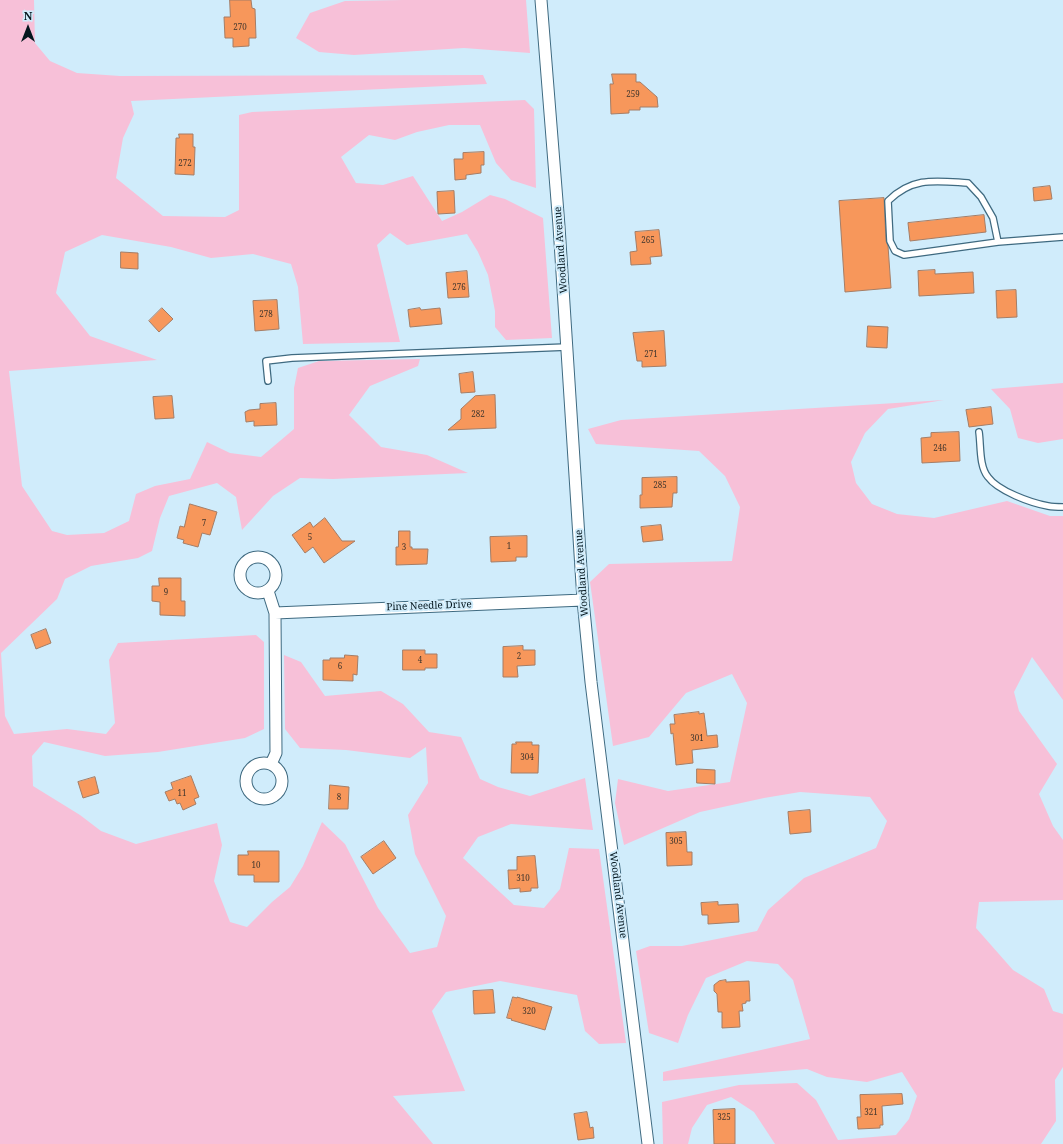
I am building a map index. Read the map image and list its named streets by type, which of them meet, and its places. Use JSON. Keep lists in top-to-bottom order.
{
  "streets": {
    "street": ["Woodland Avenue", "Pine Needle Drive"]
  },
  "crossings": [
    ["Woodland Avenue", "Pine Needle Drive"]
  ],
  "house_numbers": [
    "270",
    "259",
    "272",
    "265",
    "276",
    "278",
    "271",
    "282",
    "246",
    "285",
    "7",
    "5",
    "1",
    "3",
    "9",
    "2",
    "4",
    "6",
    "301",
    "304",
    "11",
    "8",
    "305",
    "10",
    "310",
    "320",
    "321",
    "325"
  ],
  "north": "top"
}
